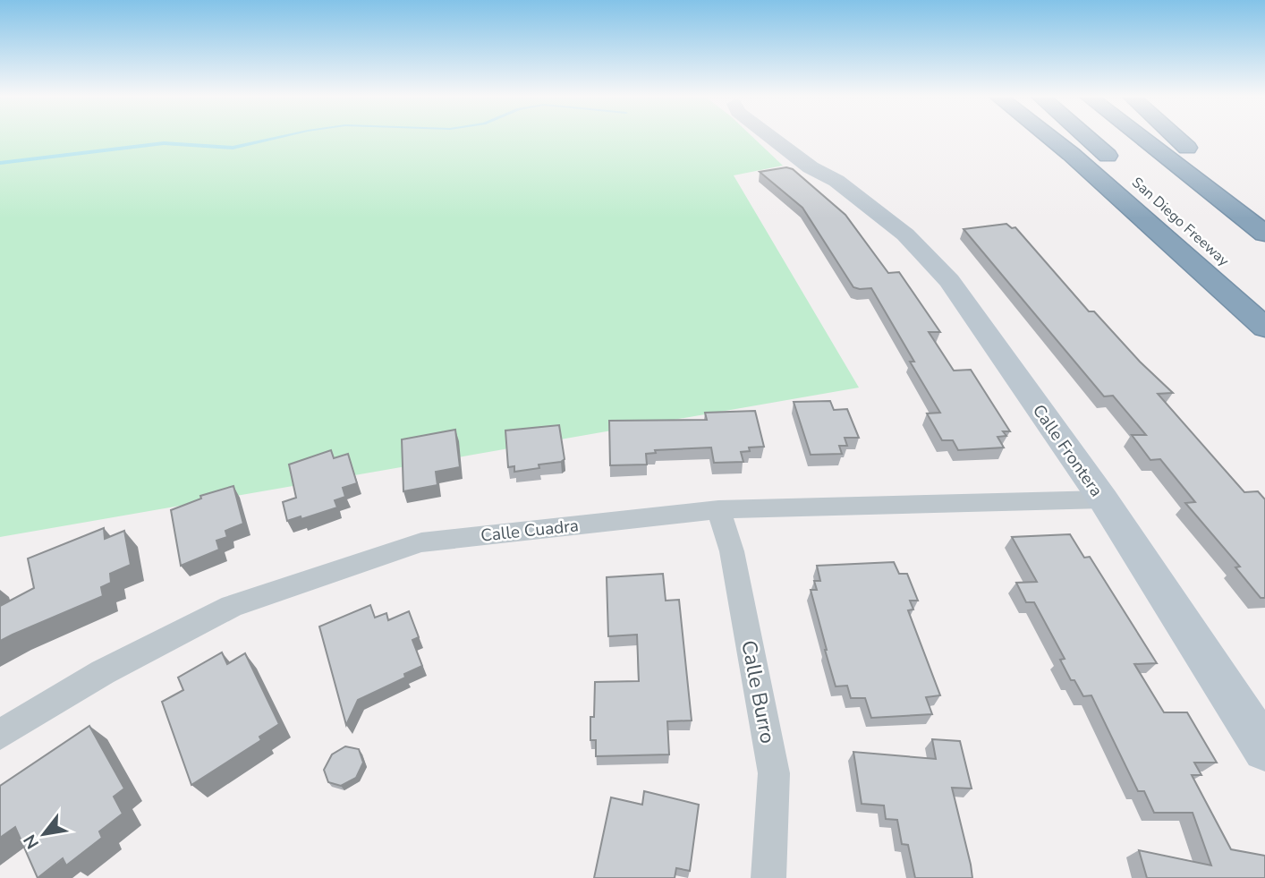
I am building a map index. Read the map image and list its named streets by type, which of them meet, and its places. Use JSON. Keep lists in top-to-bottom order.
{
  "streets": {
    "highway": ["San Diego Freeway"],
    "street": ["Calle Frontera", "Calle Cuadra", "Calle Burro"]
  },
  "crossings": [
    ["Calle Frontera", "Calle Cuadra"],
    ["Calle Cuadra", "Calle Burro"]
  ],
  "north": "bottom left"
}
